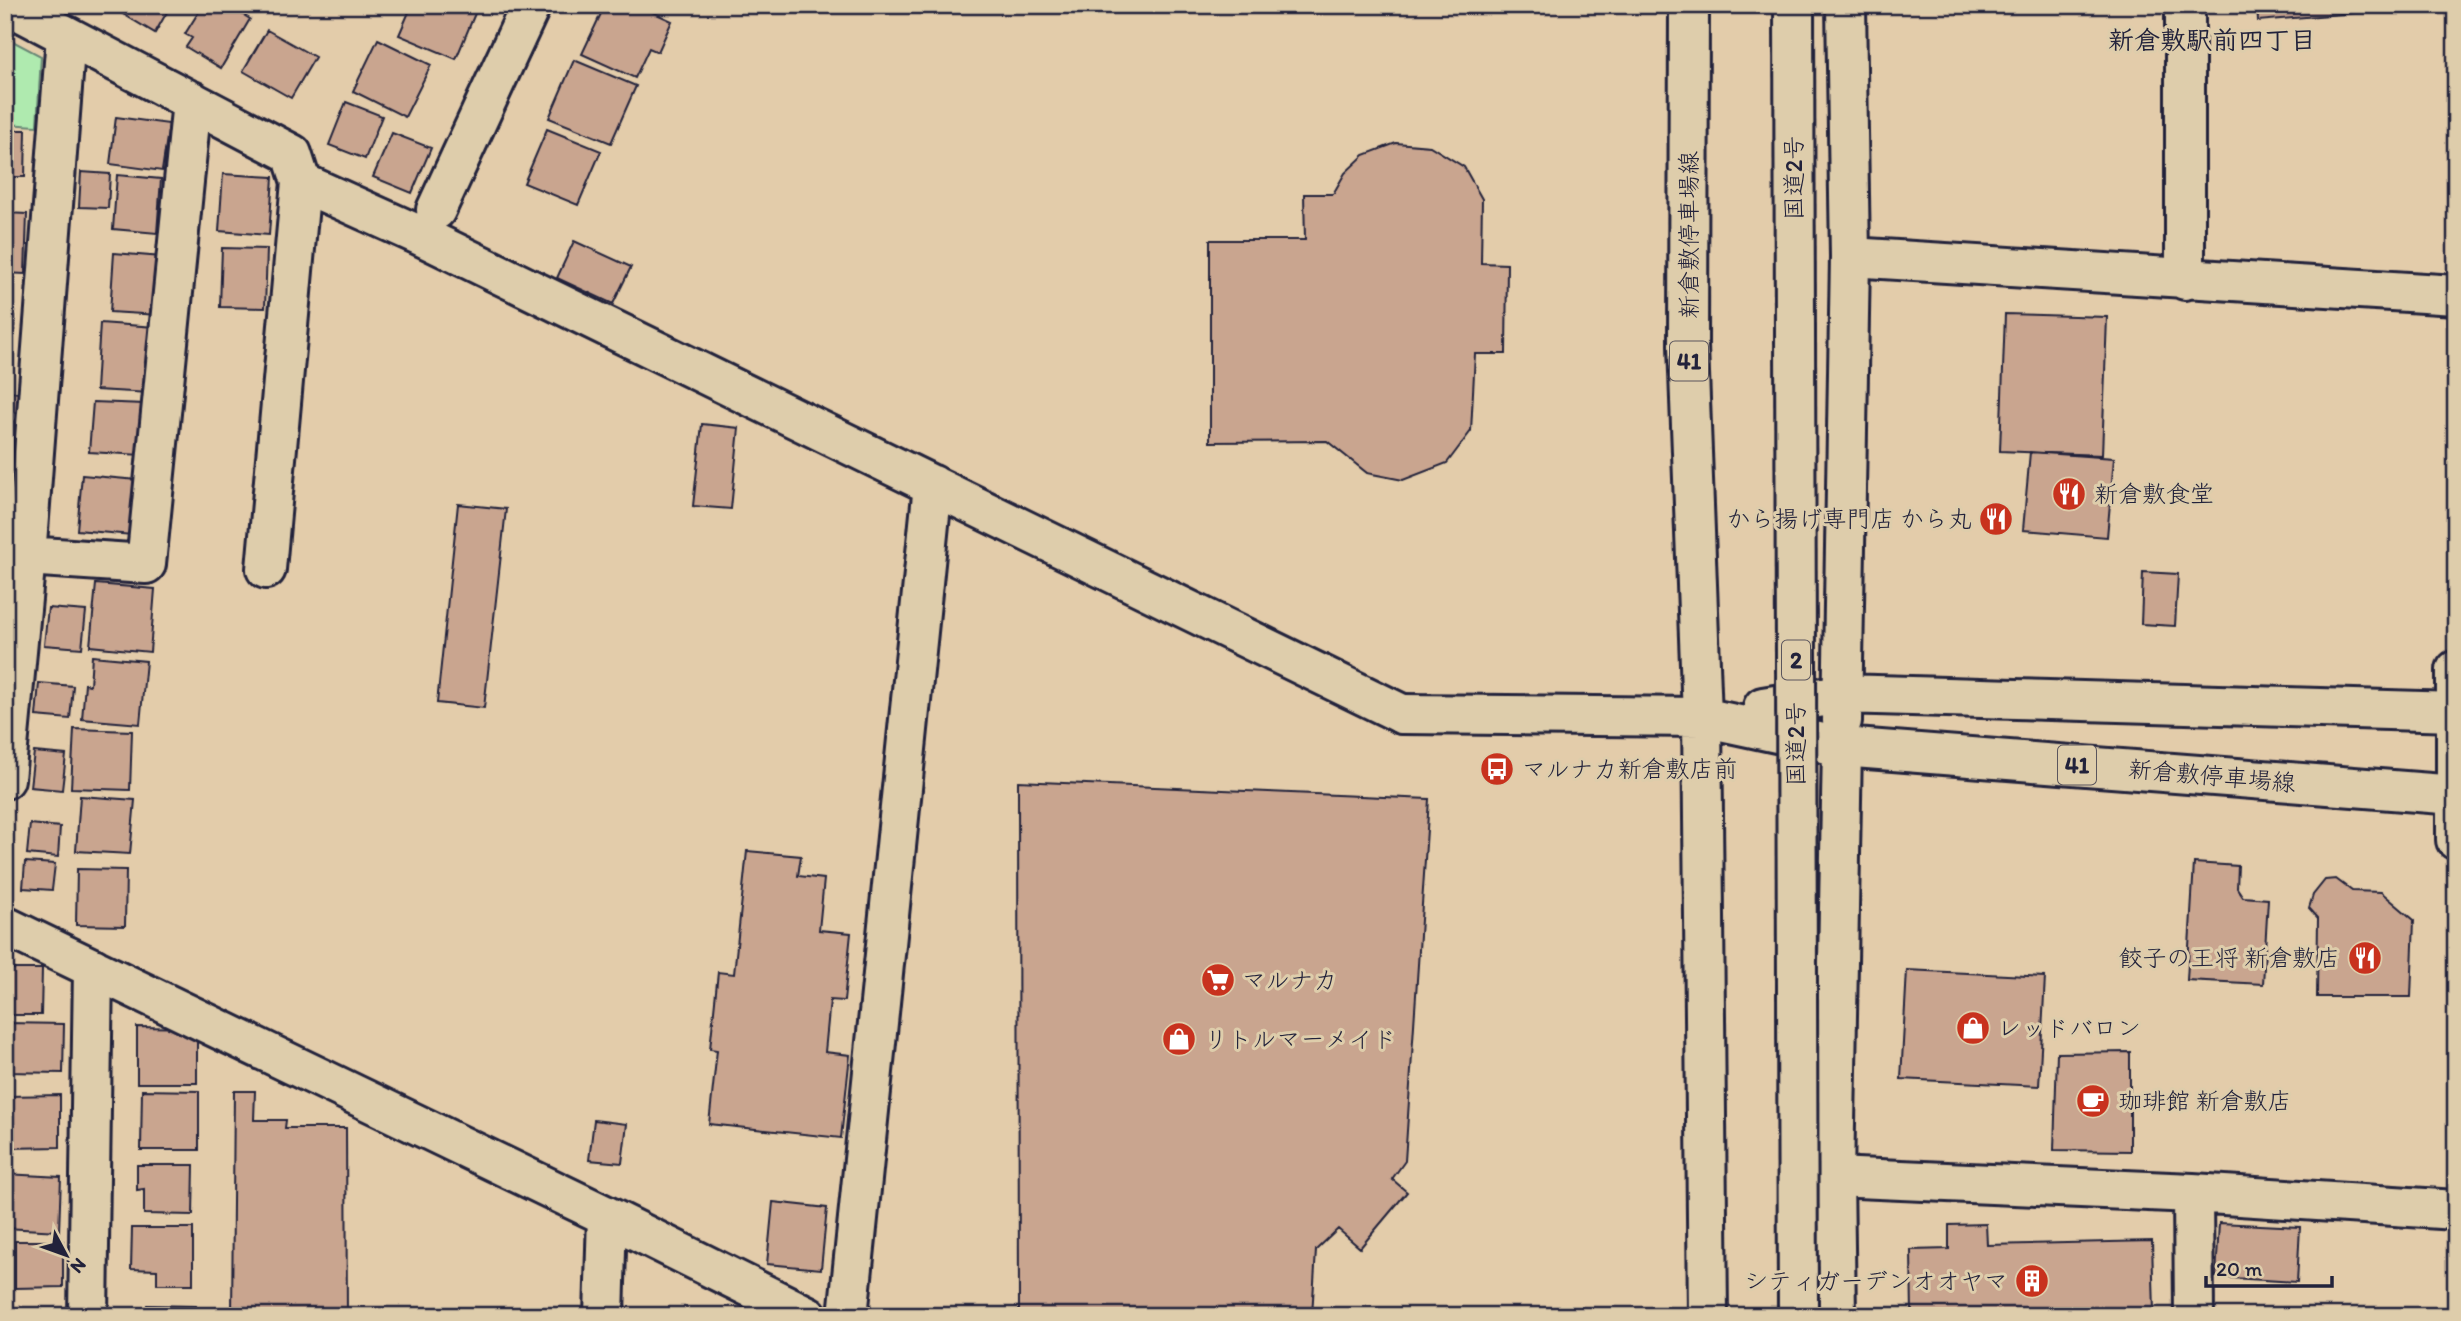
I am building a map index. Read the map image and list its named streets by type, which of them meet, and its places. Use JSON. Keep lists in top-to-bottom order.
{
  "streets": {
    "main road": [
      "国道2号",
      "新倉敷停車場線",
      "41",
      "2"
    ]
  },
  "districts": ["新倉敷駅前四丁目"],
  "places": {
    "restaurant": ["新倉敷食堂", "から揚げ専門店 から丸", "餃子の王将 新倉敷店"],
    "bus stop": ["マルナカ新倉敷店前"],
    "supermarket": ["マルナカ"],
    "shop": ["レッドバロン", "リトルマーメイド"],
    "cafe": ["珈琲館 新倉敷店"],
    "building": ["シティガーデンオオヤマ"]
  },
  "scale_bar": "20 m",
  "north": "bottom right"
}
